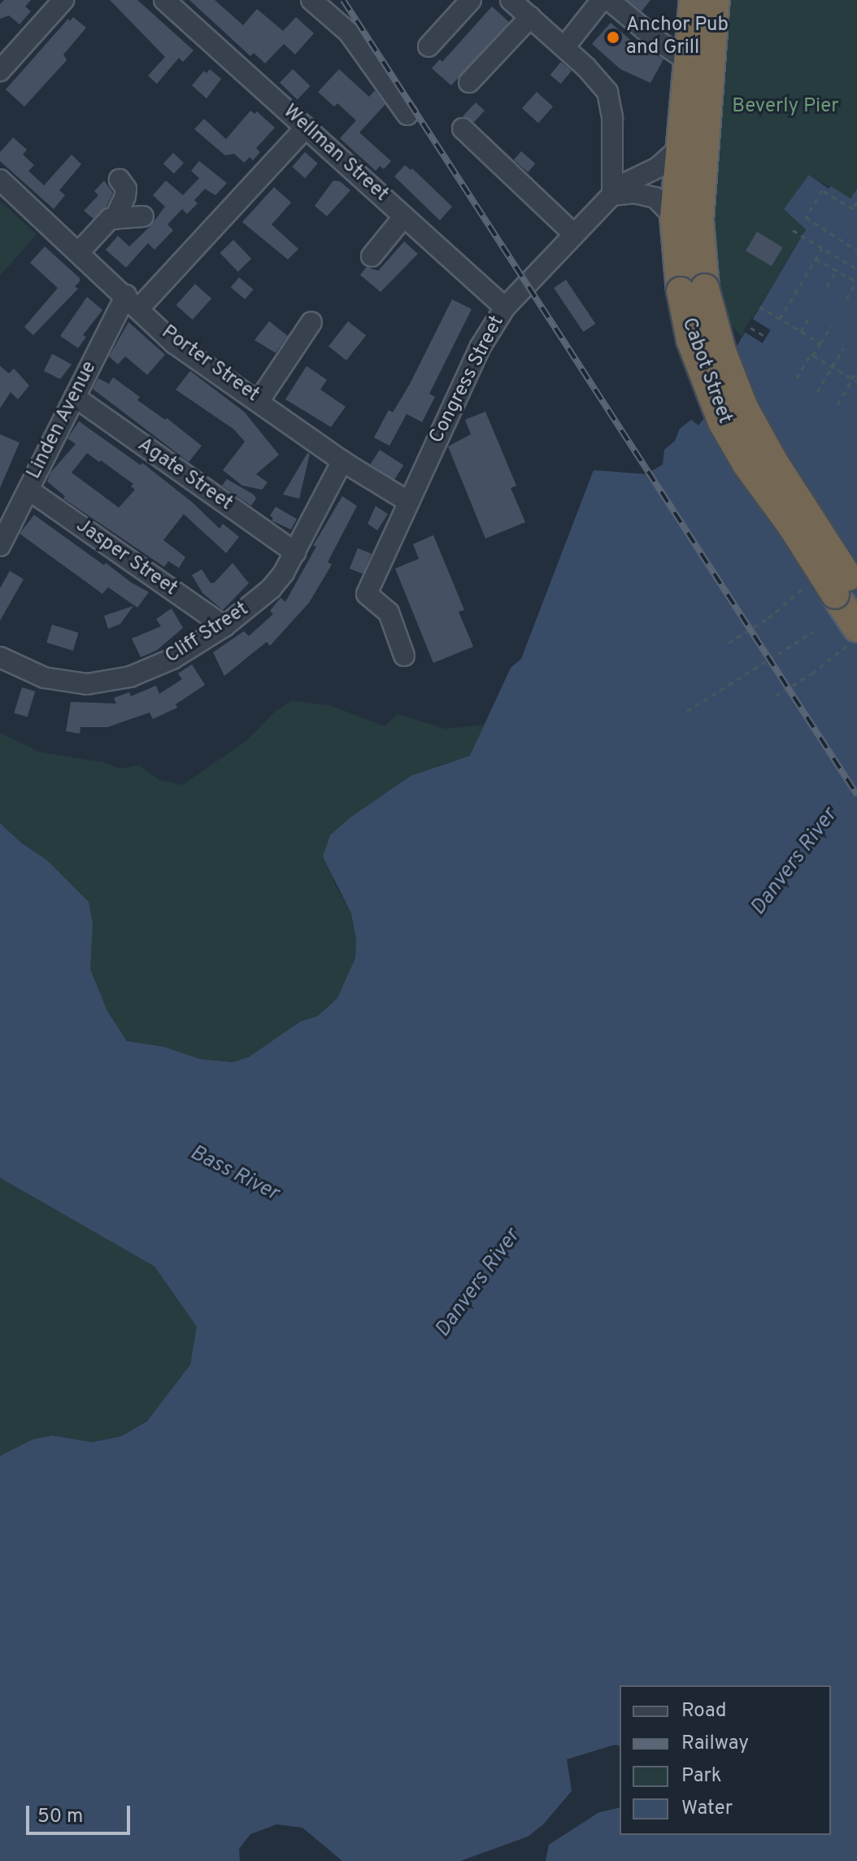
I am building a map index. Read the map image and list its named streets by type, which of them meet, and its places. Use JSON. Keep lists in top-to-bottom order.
{
  "streets": {
    "highway": ["Cabot Street"],
    "street": [
      "Wellman Street",
      "Porter Street",
      "Congress Street",
      "Linden Avenue",
      "Agate Street",
      "Jasper Street",
      "Cliff Street"
    ]
  },
  "crossings": [
    ["Wellman Street", "Congress Street"],
    ["Wellman Street", "Linden Avenue"],
    ["Porter Street", "Congress Street"],
    ["Porter Street", "Linden Avenue"],
    ["Porter Street", "Cliff Street"],
    ["Cabot Street", "Congress Street"],
    ["Linden Avenue", "Agate Street"],
    ["Linden Avenue", "Jasper Street"],
    ["Agate Street", "Cliff Street"],
    ["Jasper Street", "Cliff Street"]
  ],
  "water": ["Danvers River", "Bass River"],
  "parks": ["Beverly Pier"],
  "places": ["Anchor Pub and Grill"],
  "legend": [
    "Road",
    "Railway",
    "Park",
    "Water"
  ],
  "scale_bar": "50 m"
}
